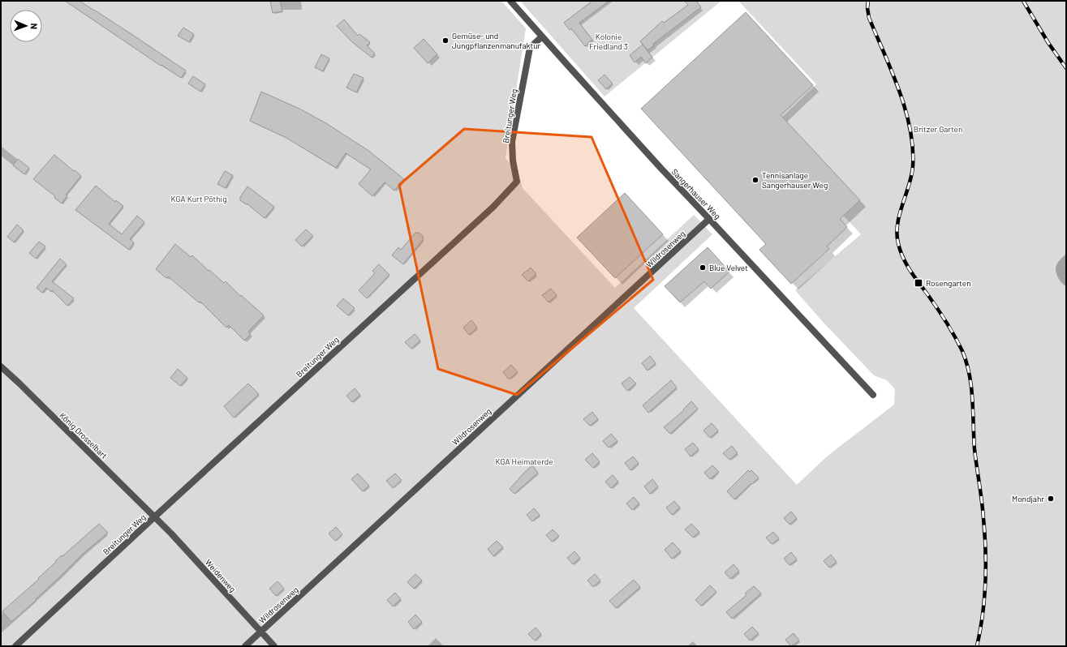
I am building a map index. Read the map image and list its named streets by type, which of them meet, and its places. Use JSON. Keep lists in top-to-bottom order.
{
  "streets": {
    "street": [
      "Breitunger Weg",
      "Sangerhauser Weg",
      "Wildrosenweg",
      "König Drosselbart",
      "Weidenweg"
    ]
  },
  "crossings": [
    ["Breitunger Weg", "Sangerhauser Weg"],
    ["Breitunger Weg", "König Drosselbart"],
    ["Breitunger Weg", "Weidenweg"],
    ["Sangerhauser Weg", "Wildrosenweg"],
    ["Wildrosenweg", "Weidenweg"],
    ["König Drosselbart", "Weidenweg"]
  ],
  "parks": [
    "Kolonie Friedland 3",
    "Britzer Garten",
    "KGA Kurt Pöthig",
    "KGA Heimaterde"
  ],
  "places": {
    "other": [
      "Gemüse- und Jungpflanzenmanufaktur",
      "Tennisanlage Sangerhauser Weg",
      "Blue Velvet",
      "Mondjahr"
    ],
    "transit": ["Rosengarten"]
  },
  "north": "right"
}
